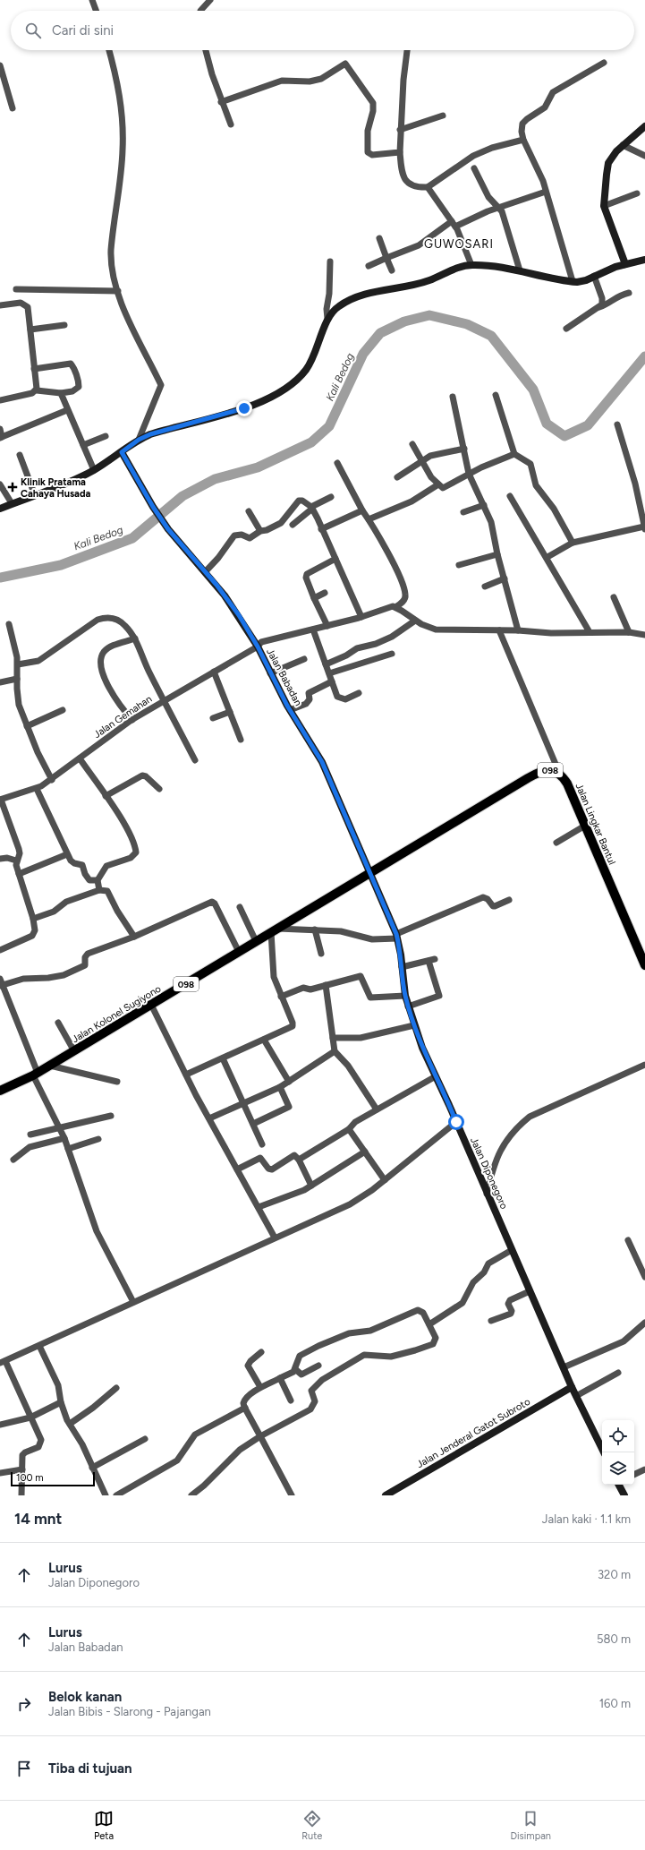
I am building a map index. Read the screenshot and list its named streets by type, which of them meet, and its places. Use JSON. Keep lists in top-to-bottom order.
{
  "streets": {
    "main road": [
      "Jalan Babadan",
      "098",
      "Jalan Lingkar Bantul",
      "Jalan Kolonel Sugiyono",
      "Jalan Diponegoro",
      "Jalan Jenderal Gatot Subroto"
    ],
    "street": ["Jalan Gemahan"]
  },
  "crossings": [
    ["Jalan Babadan", "Jalan Gemahan"],
    ["Jalan Babadan", "098"],
    ["Jalan Babadan", "Jalan Kolonel Sugiyono"],
    ["Jalan Babadan", "Jalan Diponegoro"],
    ["098", "Jalan Lingkar Bantul"],
    ["098", "Jalan Kolonel Sugiyono"],
    ["098", "Jalan Diponegoro"],
    ["Jalan Kolonel Sugiyono", "Jalan Diponegoro"],
    ["Jalan Diponegoro", "Jalan Jenderal Gatot Subroto"]
  ],
  "districts": ["GUWOSARI"],
  "water": ["Kali Bedog"],
  "places": {
    "health": ["Klinik Pratama Cahaya Husada"]
  },
  "scale_bar": "100 m",
  "page": {
    "search": "Cari di sini",
    "scale": "100 m",
    "heading": ["14 mnt", "Jalan kaki · 1.1 km"],
    "list": [
      ["Lurus", "Jalan Diponegoro", "320 m"],
      ["Lurus", "Jalan Babadan", "580 m"],
      ["Belok kanan", "Jalan Bibis - Slarong - Pajangan", "160 m"],
      "Tiba di tujuan"
    ],
    "nav": ["Peta", "Rute", "Disimpan"]
  }
}
